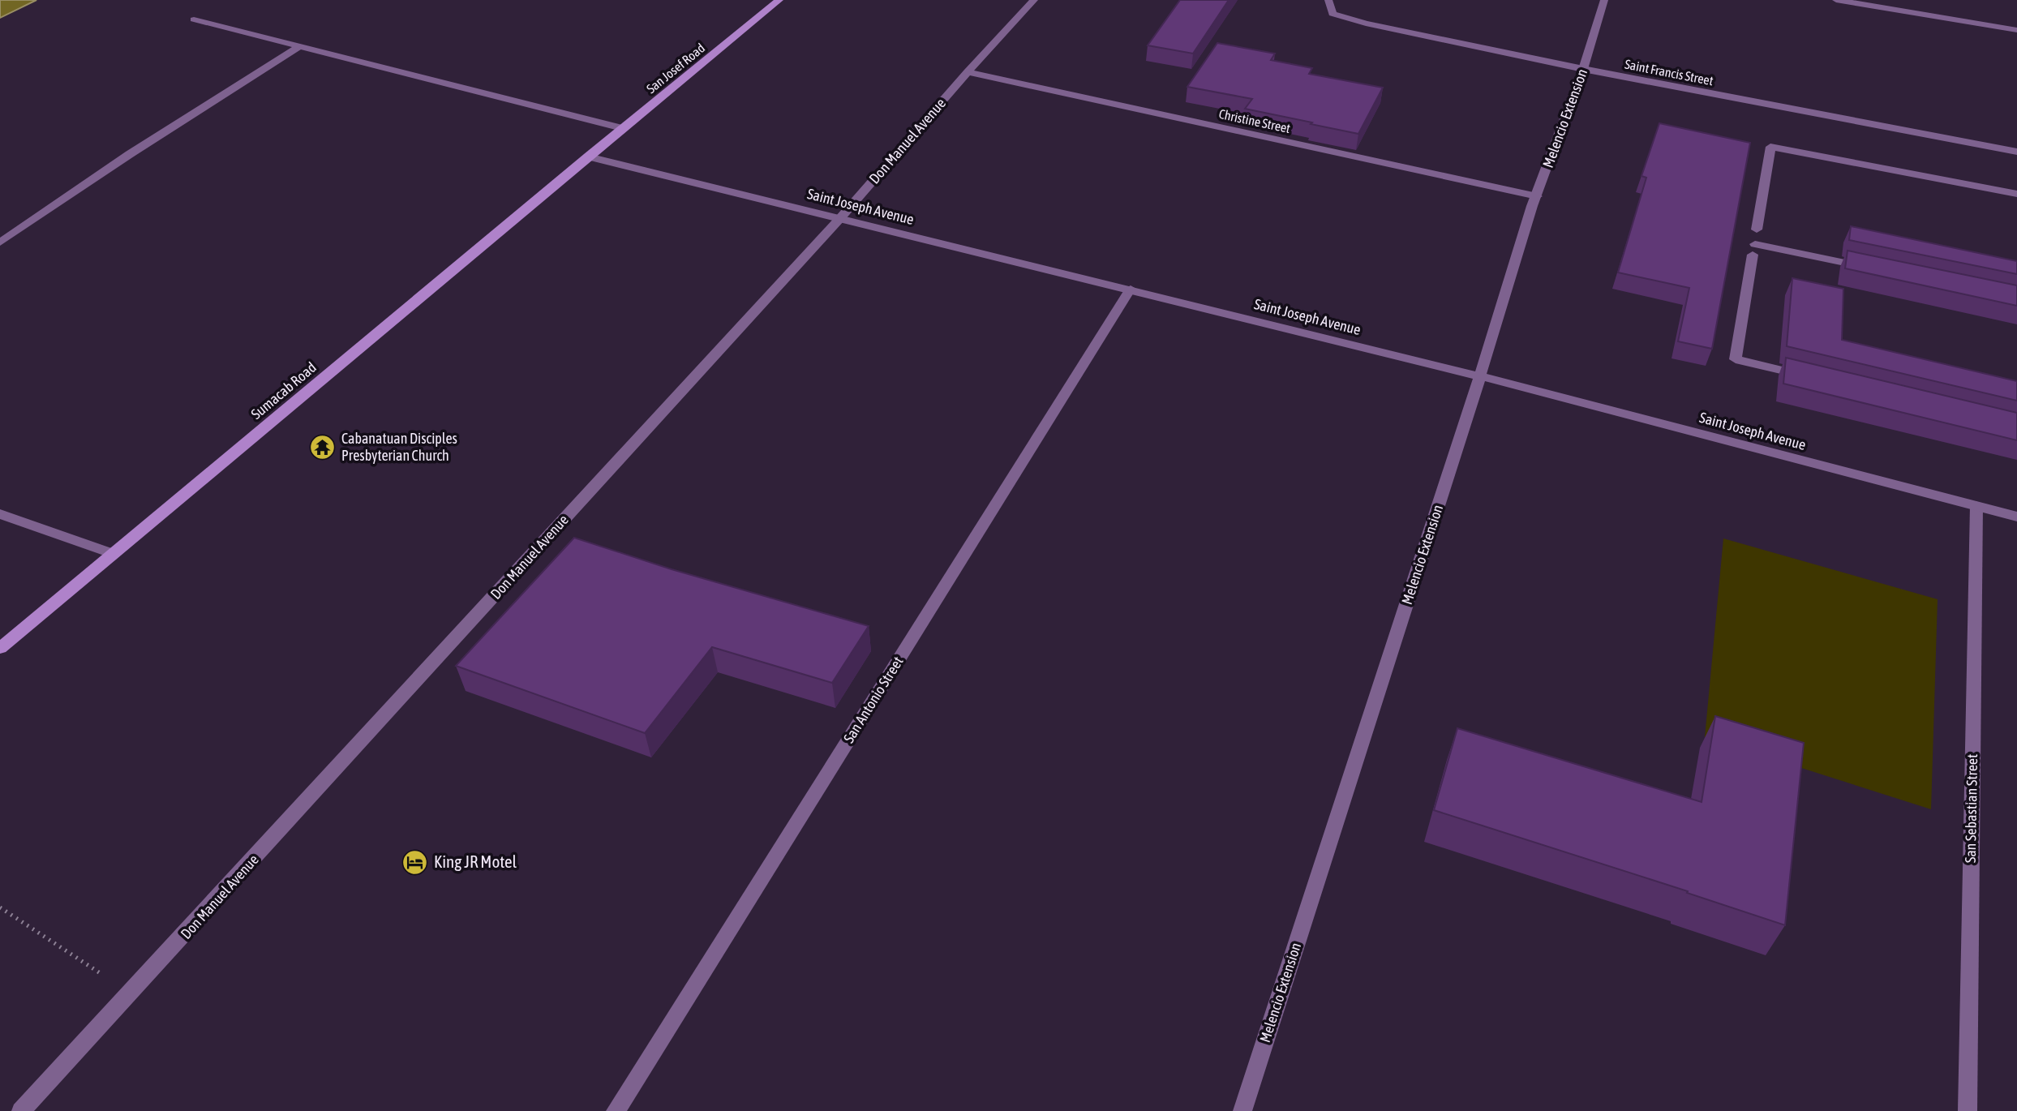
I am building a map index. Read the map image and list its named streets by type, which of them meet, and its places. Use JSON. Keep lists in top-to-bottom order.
{
  "streets": {
    "main road": ["San Josef Road", "Sumacab Road"],
    "street": [
      "Saint Francis Street",
      "Melencio Extension",
      "Christine Street",
      "Don Manuel Avenue",
      "Saint Joseph Avenue",
      "San Antonio Street",
      "San Sebastian Street"
    ]
  },
  "crossings": [
    ["San Josef Road", "Saint Joseph Avenue"],
    ["San Josef Road", "Sumacab Road"],
    ["Saint Francis Street", "Melencio Extension"],
    ["Melencio Extension", "Christine Street"],
    ["Melencio Extension", "Saint Joseph Avenue"],
    ["Christine Street", "Don Manuel Avenue"],
    ["Don Manuel Avenue", "Saint Joseph Avenue"],
    ["Saint Joseph Avenue", "Sumacab Road"],
    ["Saint Joseph Avenue", "San Antonio Street"],
    ["Saint Joseph Avenue", "San Sebastian Street"]
  ],
  "places": {
    "temple": ["Cabanatuan Disciples Presbyterian Church"],
    "hotel": ["King JR Motel"]
  }
}
